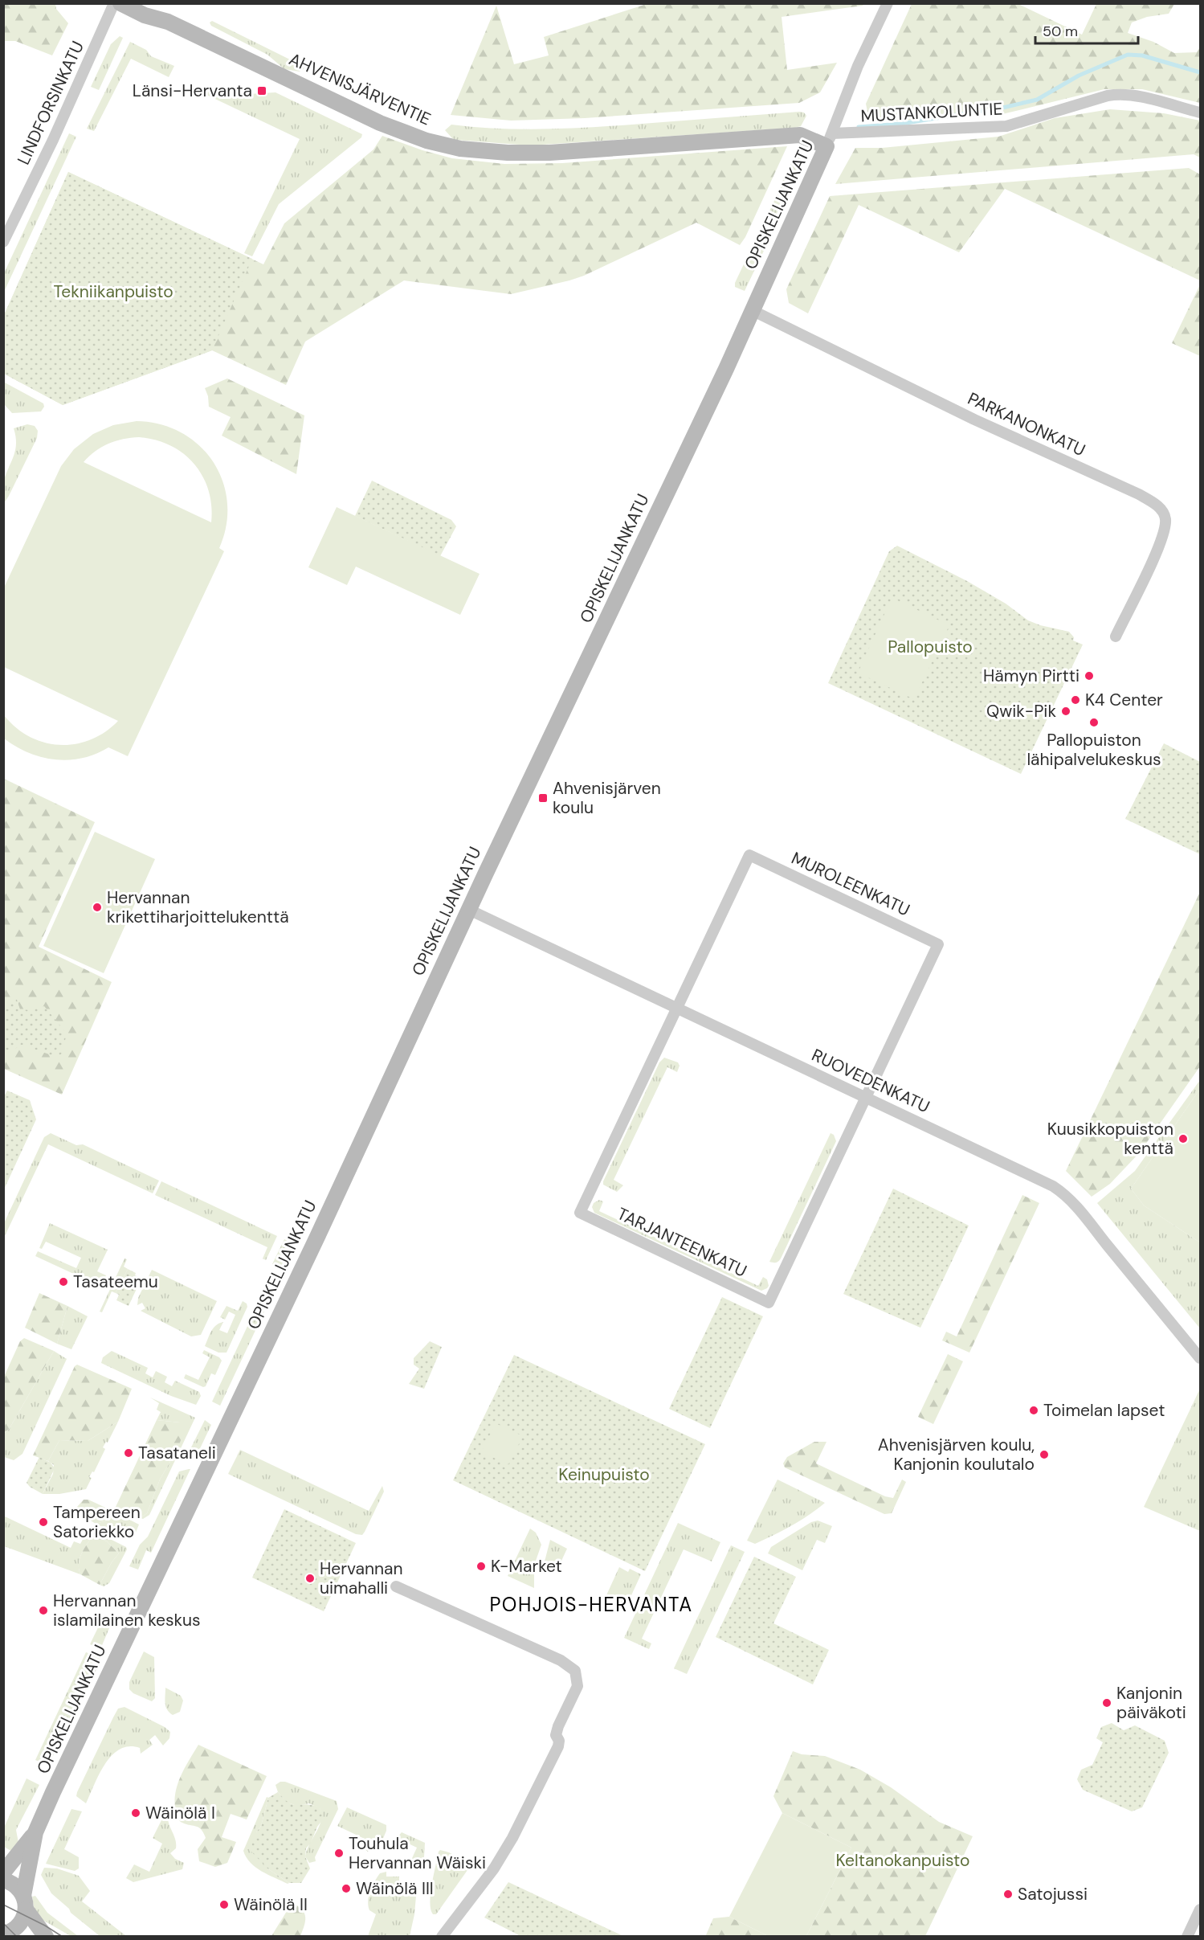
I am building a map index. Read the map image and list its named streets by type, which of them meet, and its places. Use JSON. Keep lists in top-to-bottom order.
{
  "streets": {
    "main road": ["AHVENISJÄRVENTIE", "OPISKELIJANKATU"],
    "street": [
      "LINDFORSINKATU",
      "MUSTANKOLUNTIE",
      "PARKANONKATU",
      "MUROLEENKATU",
      "RUOVEDENKATU",
      "TARJANTEENKATU"
    ]
  },
  "crossings": [
    ["AHVENISJÄRVENTIE", "MUSTANKOLUNTIE"],
    ["AHVENISJÄRVENTIE", "OPISKELIJANKATU"],
    ["MUSTANKOLUNTIE", "OPISKELIJANKATU"],
    ["OPISKELIJANKATU", "PARKANONKATU"],
    ["OPISKELIJANKATU", "RUOVEDENKATU"],
    ["MUROLEENKATU", "RUOVEDENKATU"],
    ["MUROLEENKATU", "TARJANTEENKATU"],
    ["RUOVEDENKATU", "TARJANTEENKATU"]
  ],
  "districts": ["POHJOIS-HERVANTA"],
  "parks": [
    "Tekniikanpuisto",
    "Pallopuisto",
    "Keinupuisto",
    "Keltanokanpuisto"
  ],
  "places": {
    "transit": ["Länsi-Hervanta", "Ahvenisjärven koulu"],
    "other": [
      "Hämyn Pirtti",
      "K4 Center",
      "Qwik-Pik",
      "Pallopuiston lähipalvelukeskus",
      "Hervannan krikettiharjoittelukenttä",
      "Kuusikkopuiston kenttä",
      "Tasateemu",
      "Toimelan lapset",
      "Tasataneli",
      "Ahvenisjärven koulu, Kanjonin koulutalo",
      "Tampereen Satoriekko",
      "K-Market",
      "Hervannan uimahalli",
      "Hervannan islamilainen keskus",
      "Kanjonin päiväkoti",
      "Wäinölä I",
      "Touhula Hervannan Wäiski",
      "Wäinölä III",
      "Satojussi",
      "Wäinölä II"
    ]
  },
  "scale_bar": "50 m"
}
